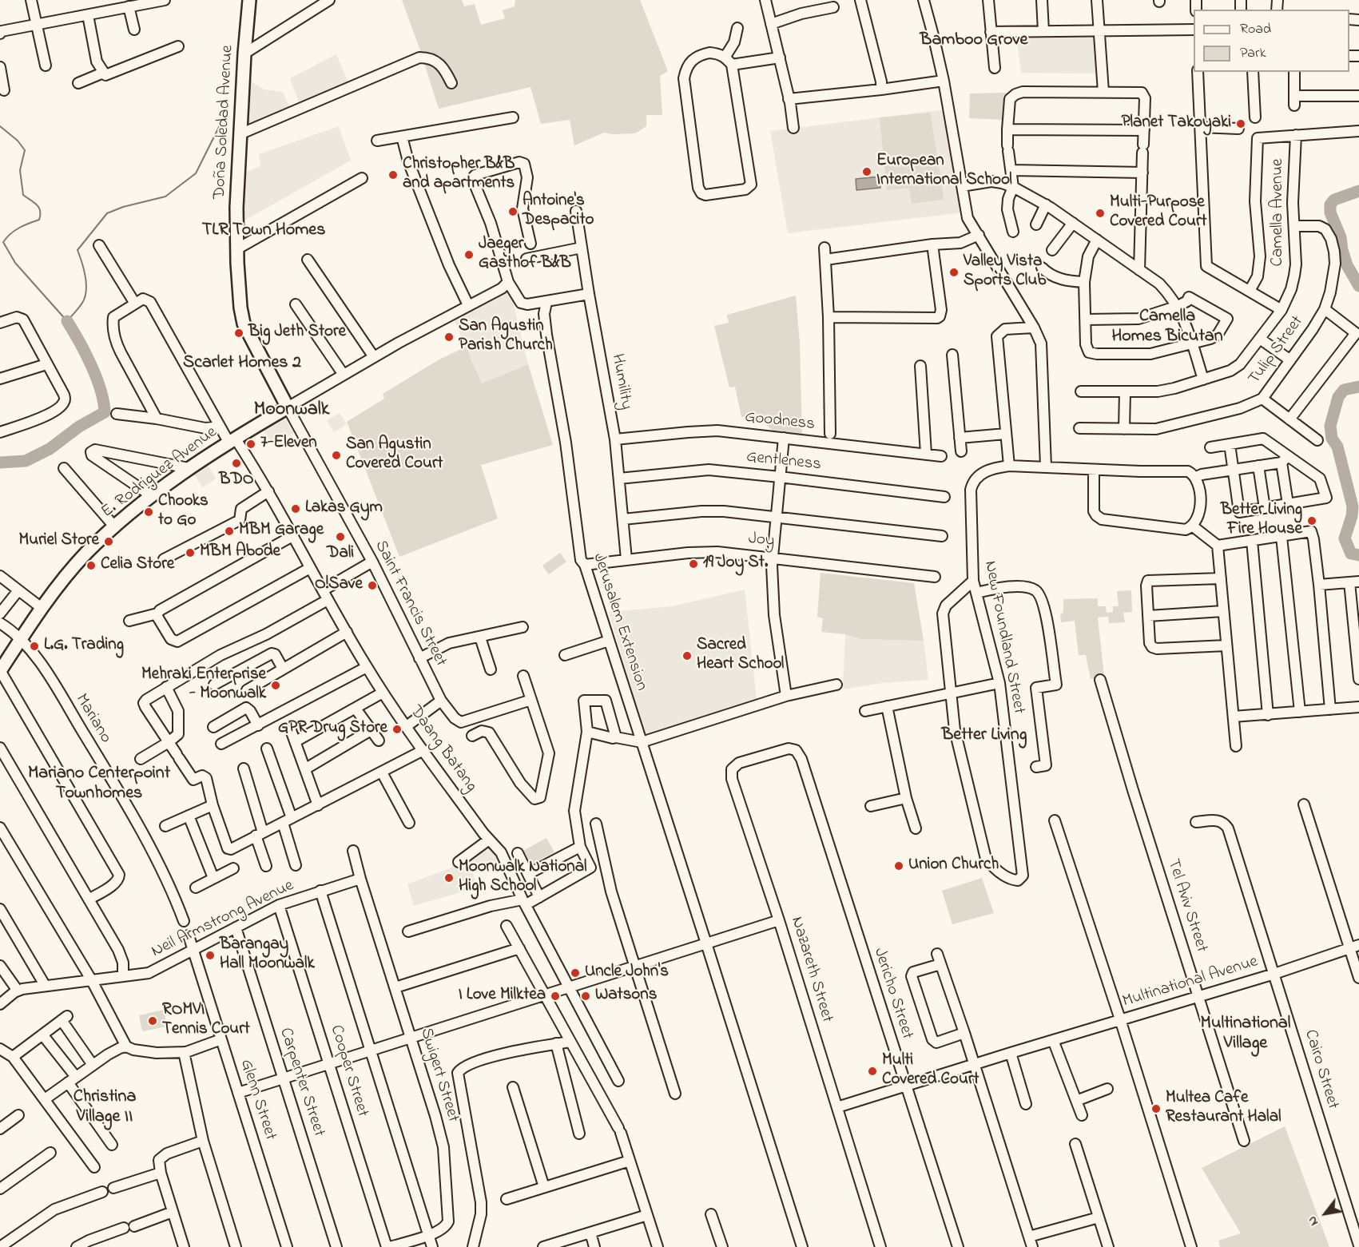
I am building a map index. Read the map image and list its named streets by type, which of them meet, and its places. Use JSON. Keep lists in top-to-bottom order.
{
  "streets": {
    "main road": ["Doña Soledad Avenue", "E. Rodriguez Avenue"],
    "street": [
      "Camella Avenue",
      "Tulip Street",
      "Humility",
      "Goodness",
      "Gentleness",
      "Joy",
      "Saint Francis Street",
      "Jerusalem Extension",
      "New Foundland Street",
      "Mariano",
      "Daang Batang",
      "Tel Aviv Street",
      "Neil Armstrong Avenue",
      "Nazareth Street",
      "Multinational Avenue",
      "Jericho Street",
      "Cairo Street",
      "Cooper Street",
      "Swigert Street",
      "Carpenter Street",
      "Glenn Street"
    ]
  },
  "crossings": [
    ["Doña Soledad Avenue", "E. Rodriguez Avenue"],
    ["Doña Soledad Avenue", "Saint Francis Street"],
    ["Camella Avenue", "Tulip Street"],
    ["Humility", "Goodness"],
    ["Humility", "Gentleness"],
    ["Humility", "Joy"],
    ["E. Rodriguez Avenue", "Saint Francis Street"],
    ["E. Rodriguez Avenue", "Mariano"],
    ["E. Rodriguez Avenue", "Daang Batang"],
    ["Joy", "Jerusalem Extension"],
    ["Tel Aviv Street", "Multinational Avenue"],
    ["Neil Armstrong Avenue", "Cooper Street"],
    ["Neil Armstrong Avenue", "Swigert Street"],
    ["Neil Armstrong Avenue", "Carpenter Street"],
    ["Neil Armstrong Avenue", "Glenn Street"],
    ["Nazareth Street", "Jericho Street"],
    ["Multinational Avenue", "Cairo Street"],
    ["Cooper Street", "Swigert Street"]
  ],
  "districts": [
    "Bamboo Grove",
    "TLR Town Homes",
    "Camella Homes Bicutan",
    "Scarlet Homes 2",
    "Moonwalk",
    "Better Living",
    "Mariano Centerpoint Townhomes",
    "Multinational Village",
    "Christina Village II"
  ],
  "places": [
    "Planet Takoyaki",
    "European International School",
    "Christopher B&B and apartments",
    "Antoine's Despacito",
    "Multi-Purpose Covered Court",
    "Jaeger Gasthof B&B",
    "Valley Vista Sports Club",
    "Big Jeth Store",
    "San Agustin Parish Church",
    "7-Eleven",
    "San Agustin Covered Court",
    "BDO",
    "Lakas Gym",
    "Chooks to Go",
    "Better Living Fire House",
    "MBM Garage",
    "Dali",
    "Muriel Store",
    "MBM Abode",
    "19 Joy St.",
    "Celia Store",
    "O!Save",
    "L.G. Trading",
    "Sacred Heart School",
    "Mehraki Enterprise - Moonwalk",
    "GPR Drug Store",
    "Union Church",
    "Moonwalk National High School",
    "Barangay Hall Moonwalk",
    "Uncle John's",
    "I Love Milktea",
    "Watsons",
    "ROMVI Tennis Court",
    "Multi Covered Court",
    "Multea Cafe Restaurant Halal"
  ],
  "legend": ["Road", "Park"],
  "north": "bottom left"
}
